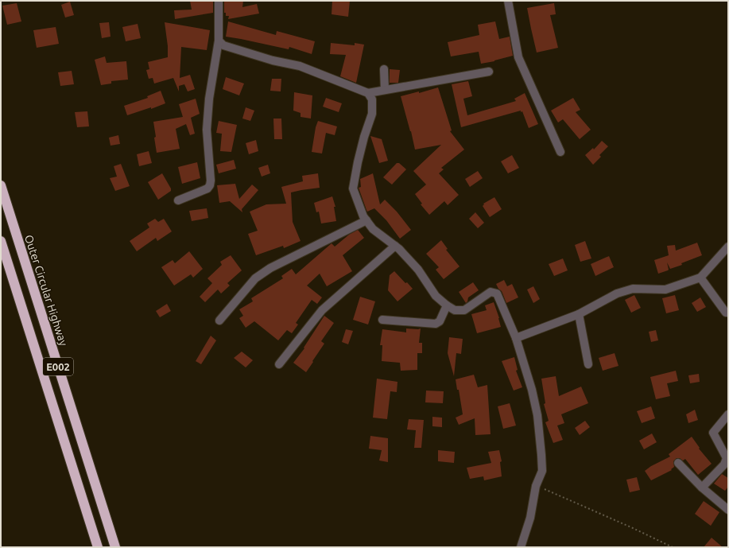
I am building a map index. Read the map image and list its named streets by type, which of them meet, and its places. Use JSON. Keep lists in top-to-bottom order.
{
  "streets": {
    "highway": ["Outer Circular Highway", "E002"]
  }
}
